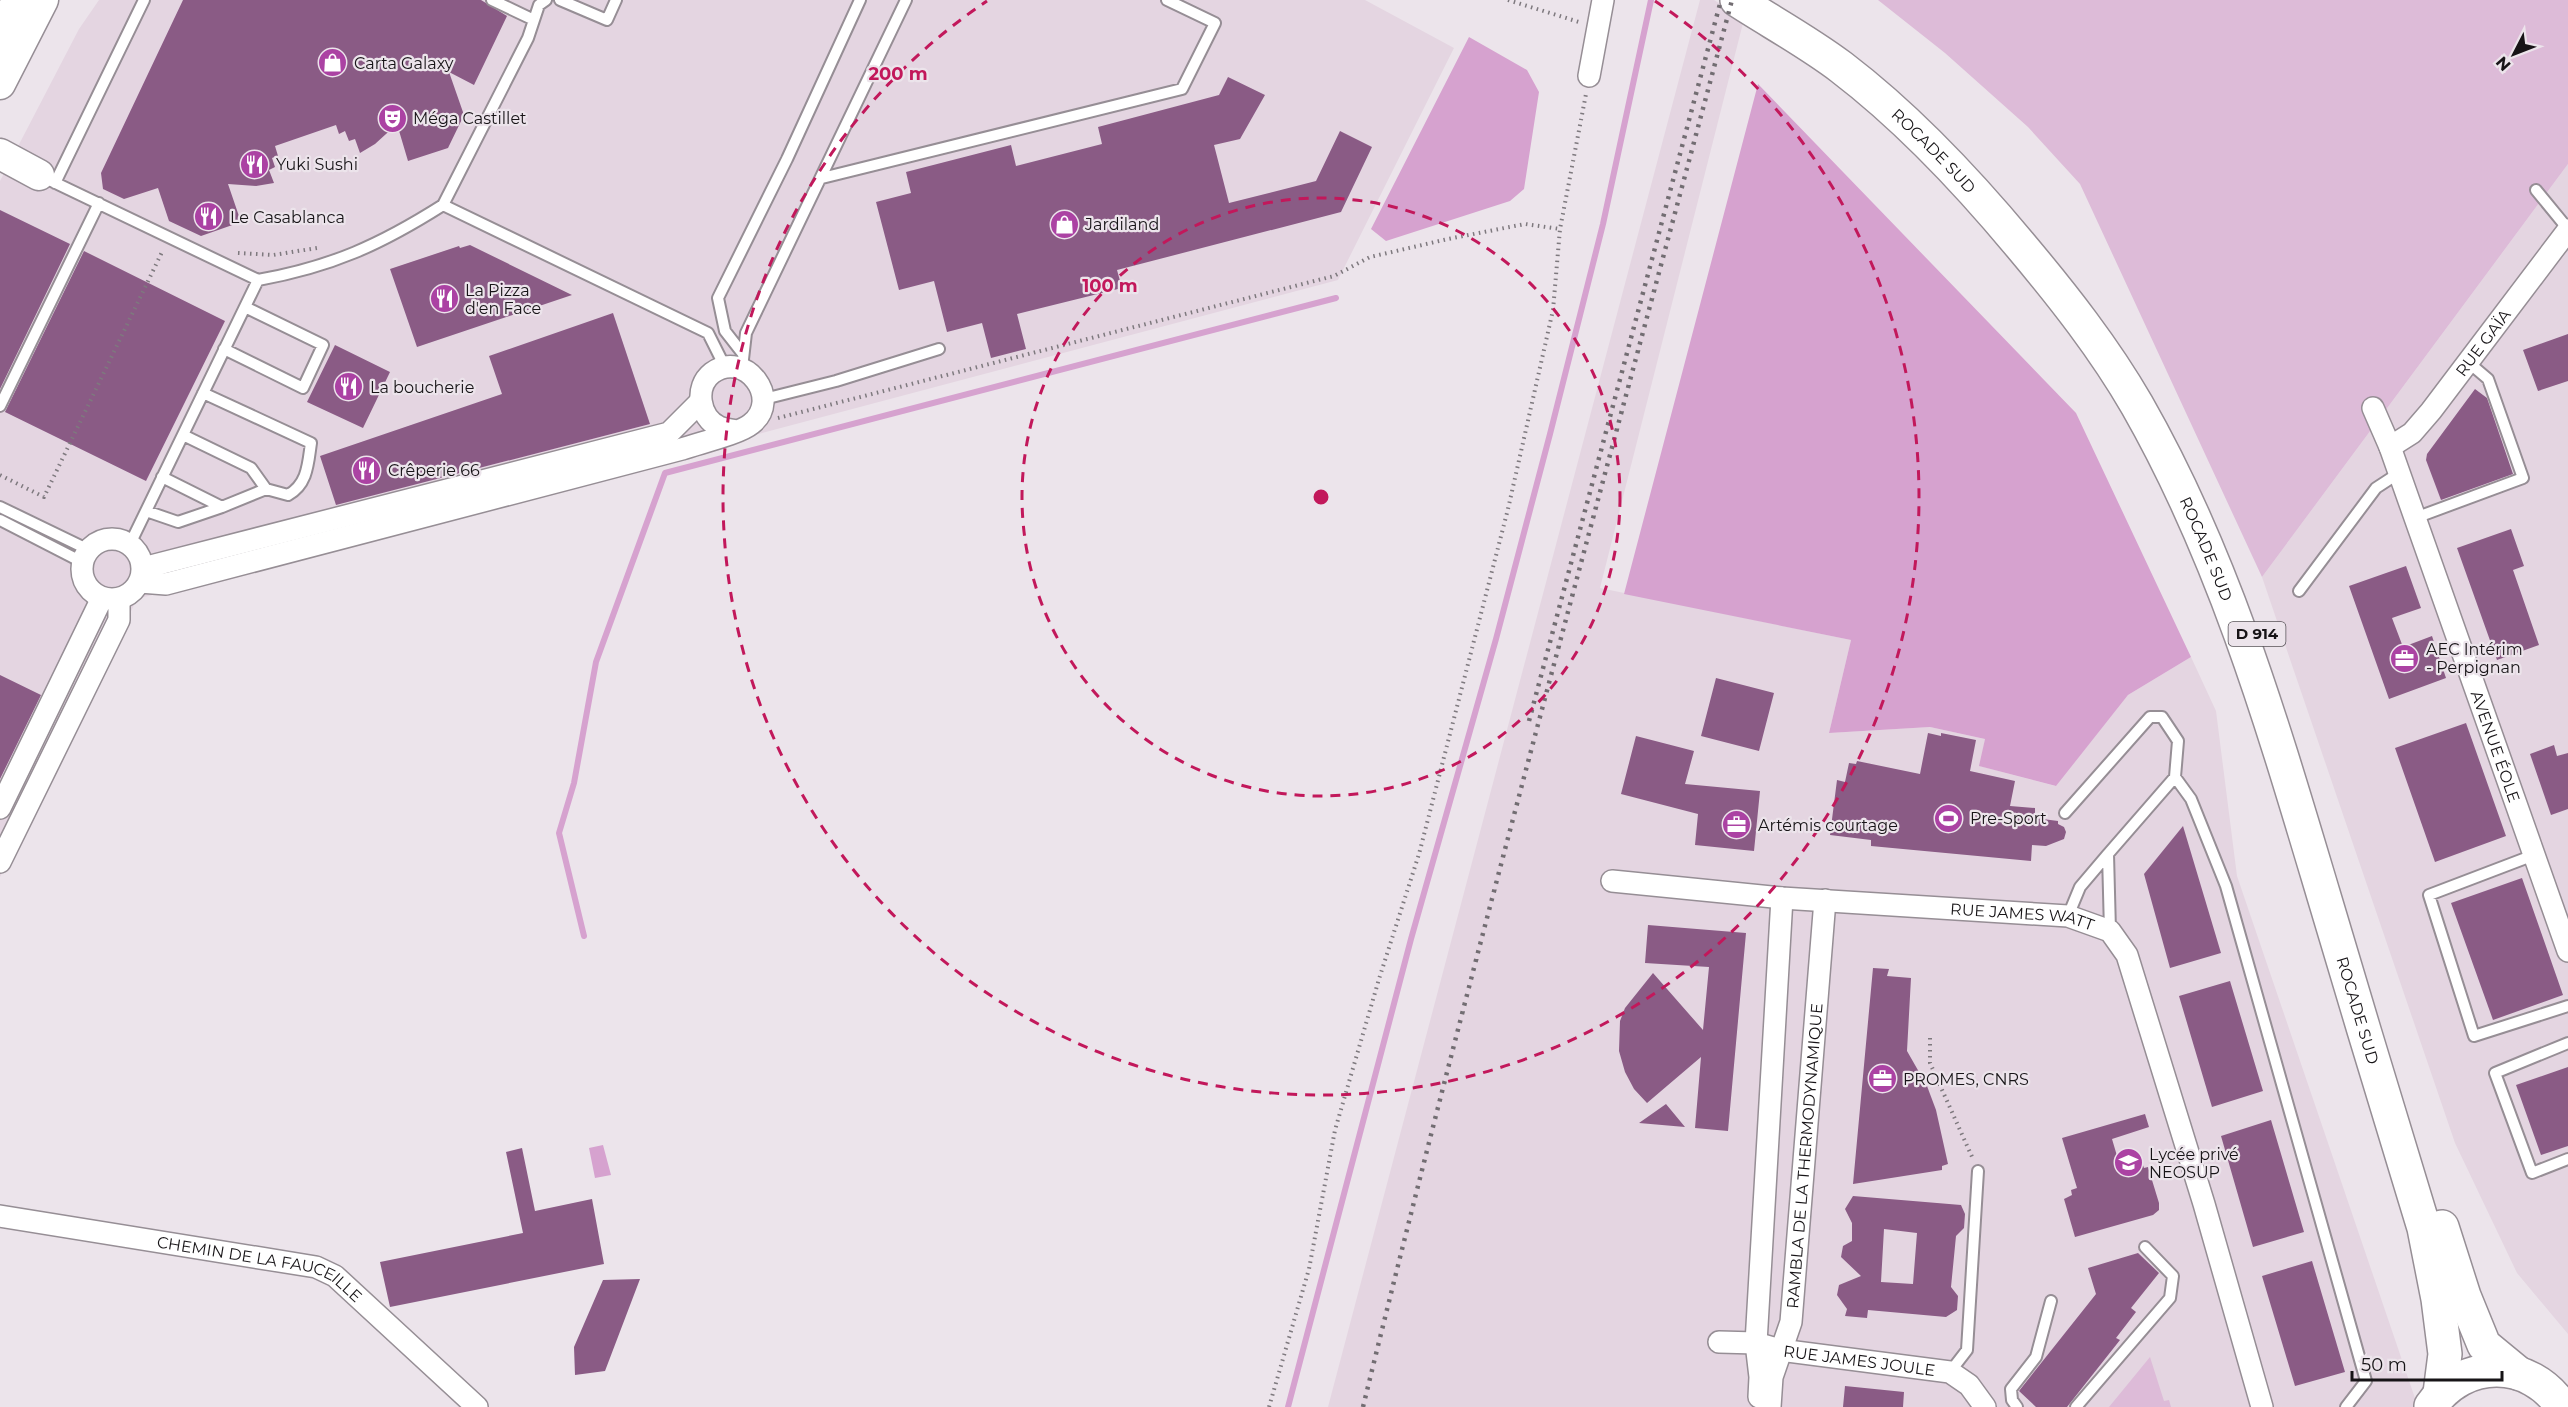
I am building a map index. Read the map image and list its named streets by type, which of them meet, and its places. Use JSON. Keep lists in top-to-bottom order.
{
  "streets": {
    "main road": ["ROCADE SUD", "D 914"],
    "street": [
      "RUE GAÏA",
      "AVENUE ÉOLE",
      "RUE JAMES WATT",
      "RAMBLA DE LA THERMODYNAMIQUE",
      "CHEMIN DE LA FAUCEILLE",
      "RUE JAMES JOULE"
    ]
  },
  "crossings": [
    ["RUE GAÏA", "AVENUE ÉOLE"],
    ["RUE JAMES WATT", "RAMBLA DE LA THERMODYNAMIQUE"],
    ["RAMBLA DE LA THERMODYNAMIQUE", "RUE JAMES JOULE"]
  ],
  "places": {
    "shop": ["Carta Galaxy", "Jardiland"],
    "theatre": ["Méga Castillet"],
    "restaurant": [
      "Yuki Sushi",
      "Le Casablanca",
      "La Pizza d'en Face",
      "La boucherie",
      "Crêperie 66"
    ],
    "office": ["AEC Intérim - Perpignan", "Artémis courtage", "PROMES, CNRS"],
    "sports": ["Pre-Sport"],
    "school or university": ["Lycée privé NEOSUP"]
  },
  "scale_bar": "50 m",
  "north": "bottom left",
  "rings": ["200 m", "100 m"]
}
